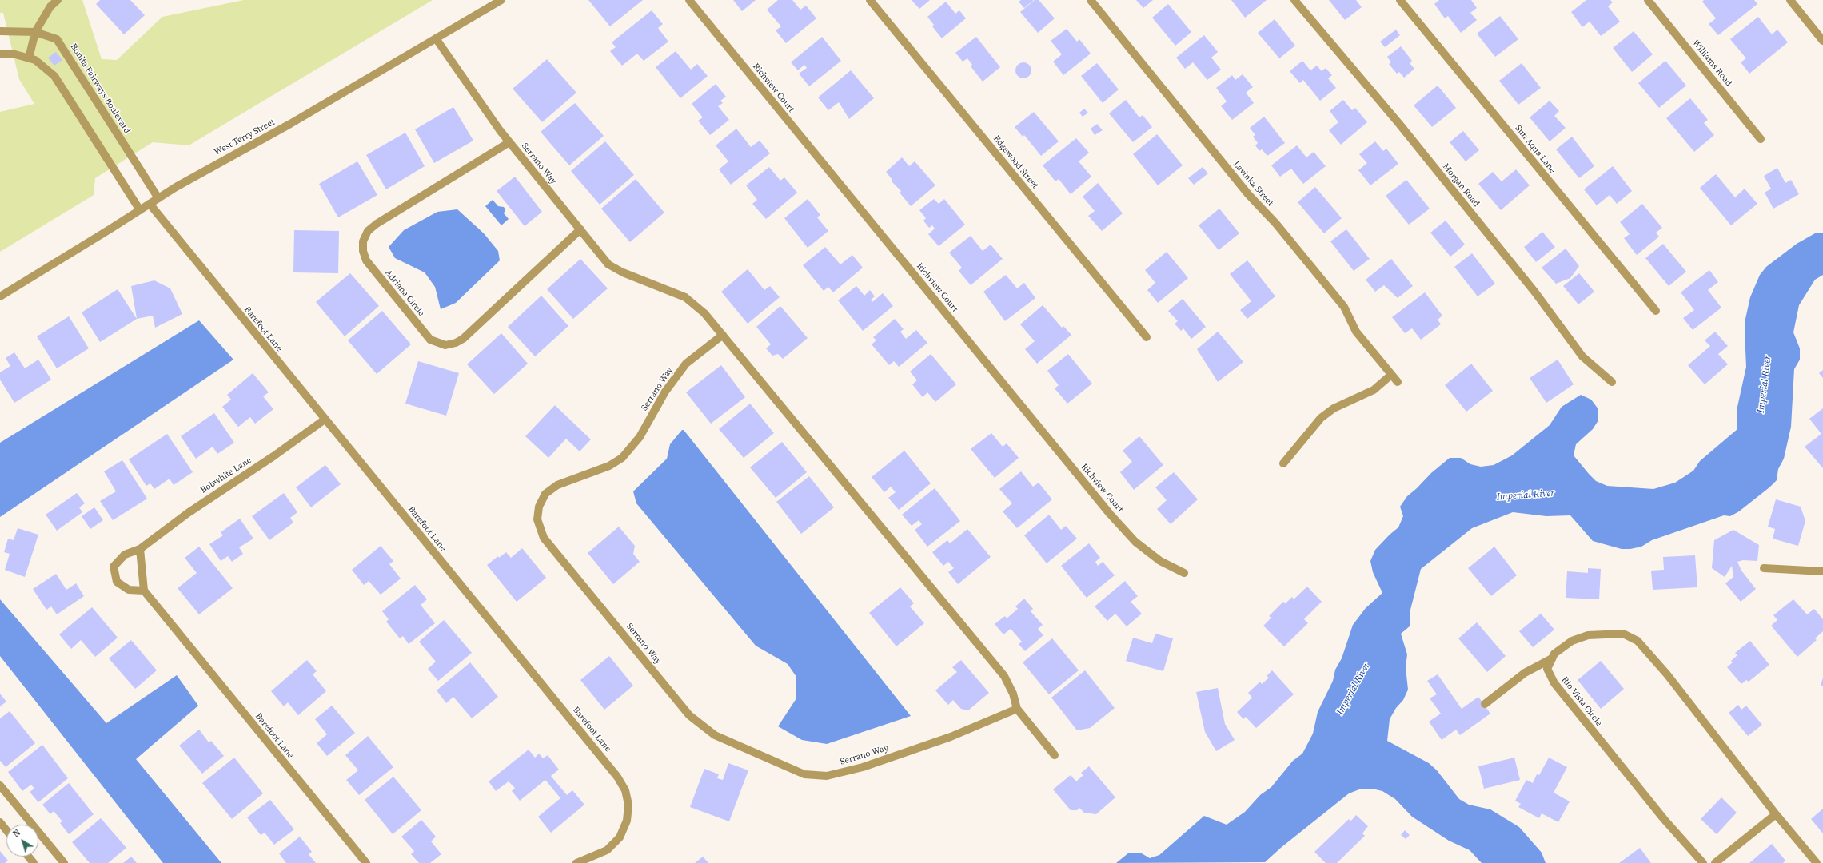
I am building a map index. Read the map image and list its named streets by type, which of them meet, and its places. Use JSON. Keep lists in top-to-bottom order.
{
  "streets": {
    "street": [
      "Williams Road",
      "Richview Court",
      "Bonita Fairways Boulevard",
      "West Terry Street",
      "Sun Aqua Lane",
      "Edgewood Street",
      "Serrano Way",
      "Lavinka Street",
      "Morgan Road",
      "Adriana Circle",
      "Barefoot Lane",
      "Bobwhite Lane",
      "Rio Vista Circle"
    ]
  },
  "crossings": [
    ["Bonita Fairways Boulevard", "West Terry Street"],
    ["West Terry Street", "Serrano Way"],
    ["West Terry Street", "Barefoot Lane"],
    ["Serrano Way", "Adriana Circle"],
    ["Barefoot Lane", "Bobwhite Lane"]
  ],
  "water": ["Imperial River"],
  "north": "top left"
}
